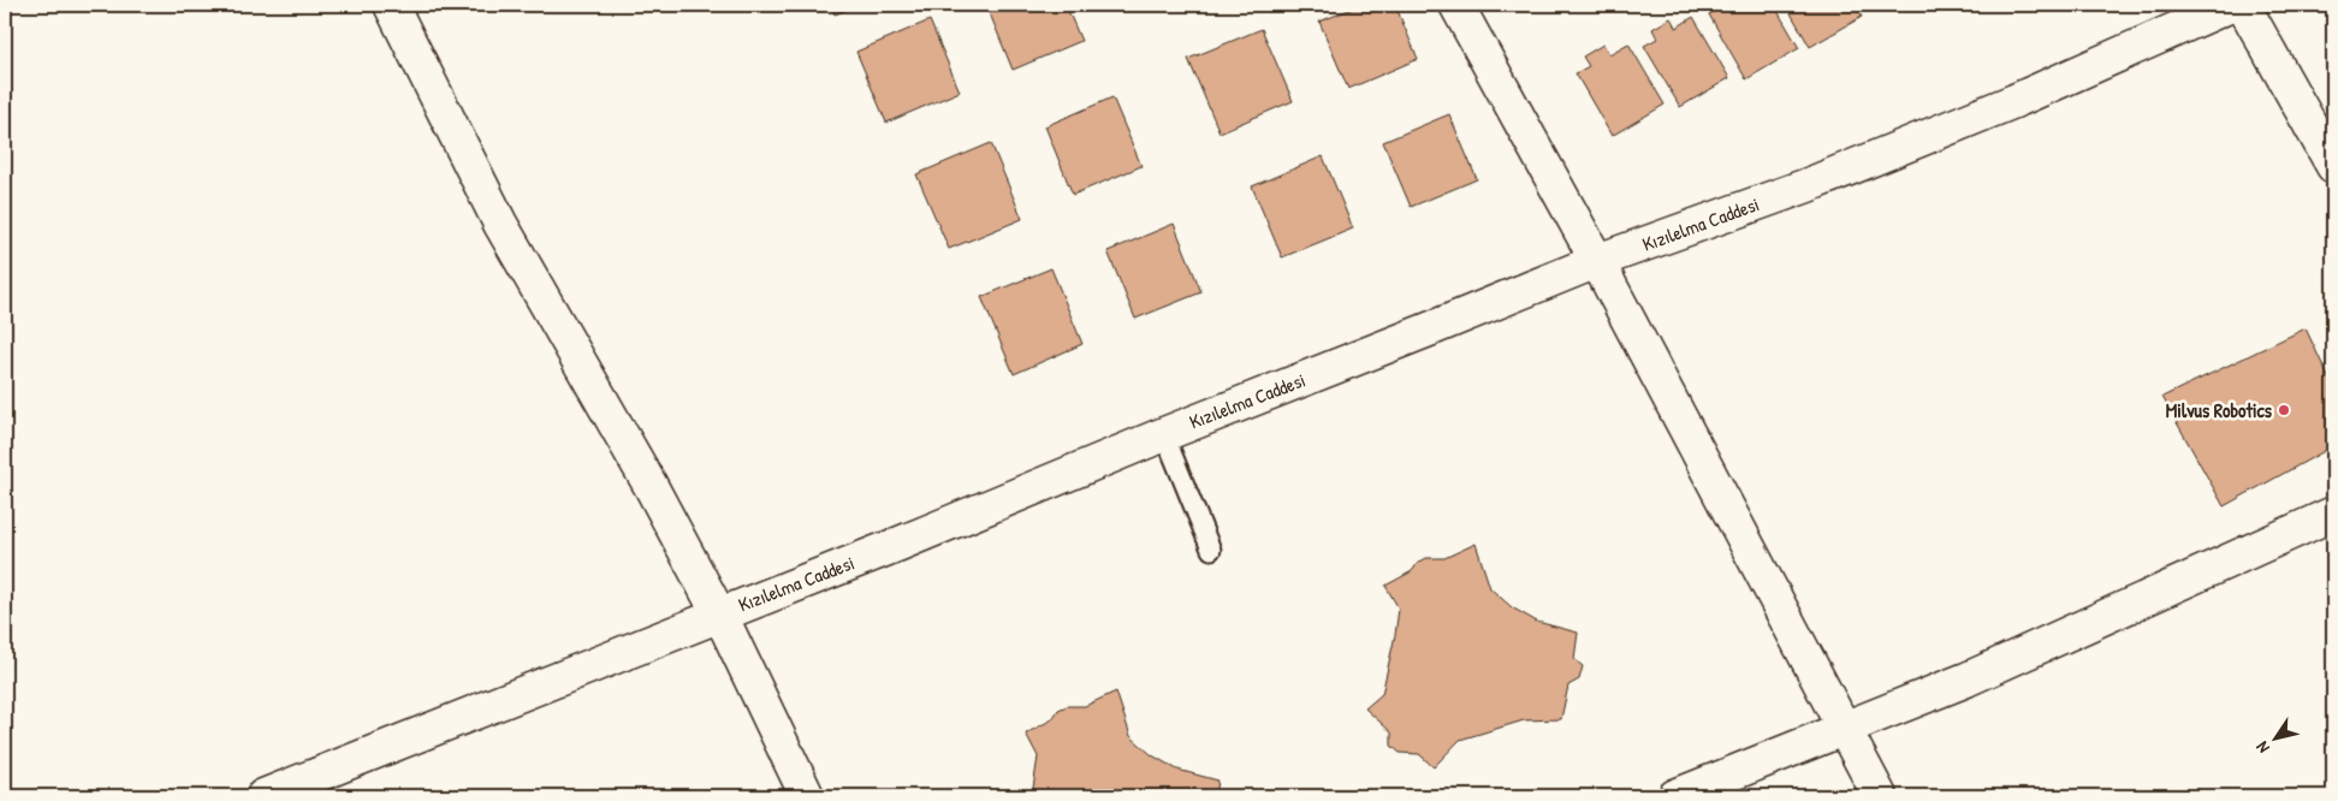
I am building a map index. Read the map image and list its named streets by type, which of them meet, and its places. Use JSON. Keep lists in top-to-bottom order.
{
  "streets": {
    "street": ["Kızılelma Caddesi"]
  },
  "places": ["Milvus Robotics"],
  "north": "bottom left"
}
